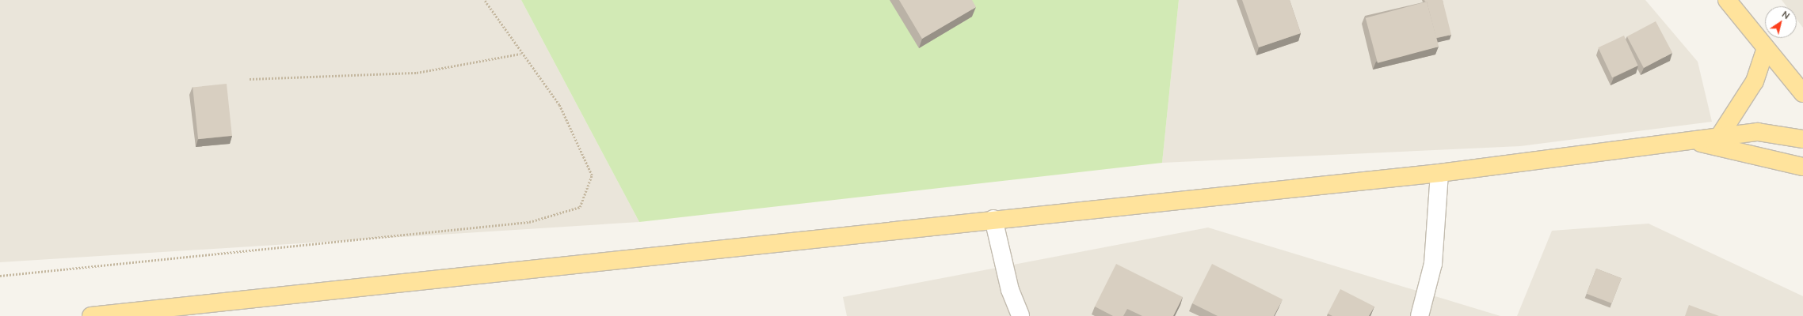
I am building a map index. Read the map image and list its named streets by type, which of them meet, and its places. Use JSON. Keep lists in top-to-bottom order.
{
  "north": "top right"
}
